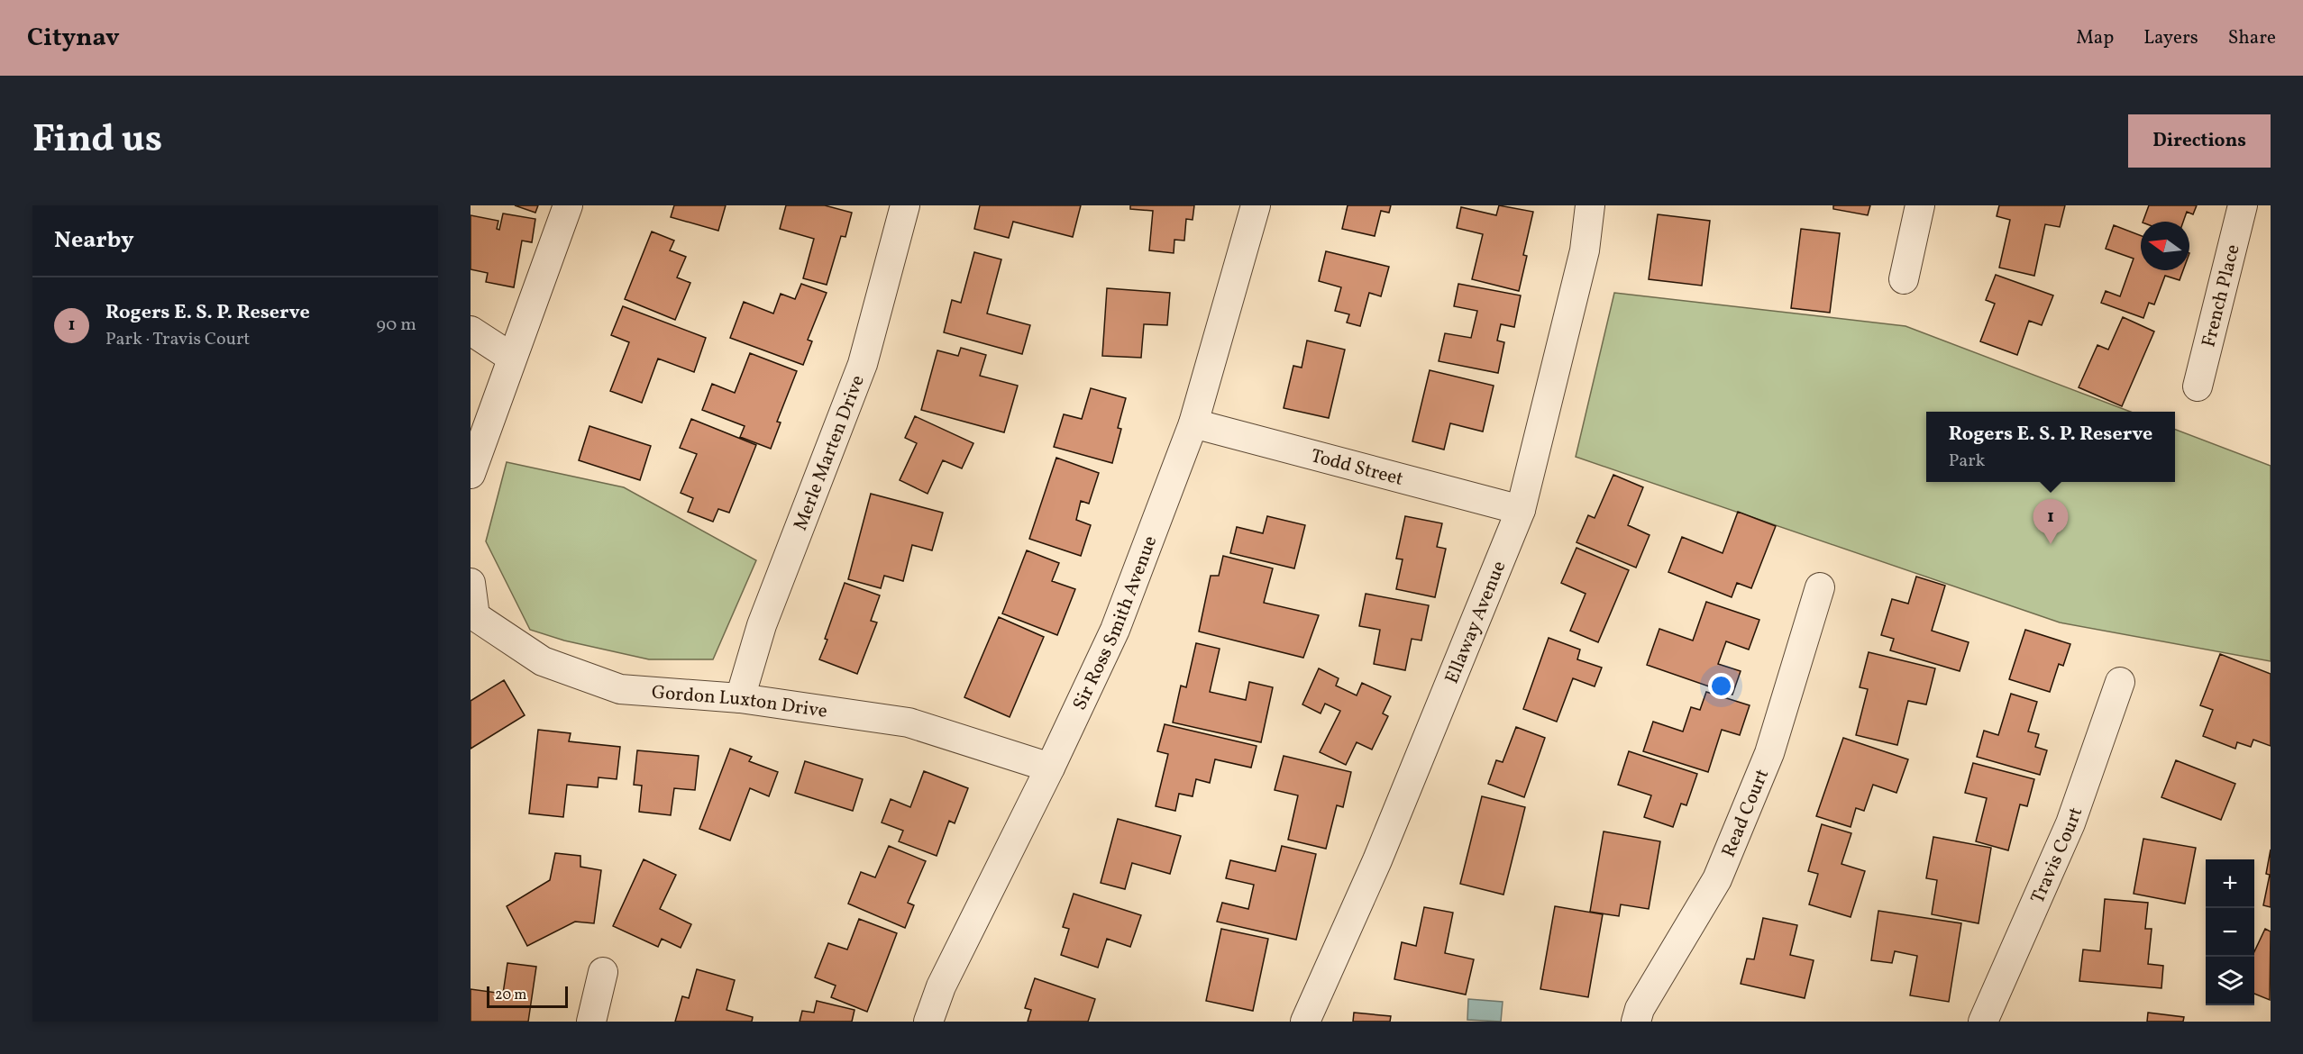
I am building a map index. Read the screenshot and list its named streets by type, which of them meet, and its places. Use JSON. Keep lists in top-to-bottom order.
{
  "streets": {
    "street": [
      "French Place",
      "Merle Marten Drive",
      "Todd Street",
      "Sir Ross Smith Avenue",
      "Ellaway Avenue",
      "Gordon Luxton Drive",
      "Read Court",
      "Travis Court"
    ]
  },
  "crossings": [
    ["Merle Marten Drive", "Gordon Luxton Drive"],
    ["Todd Street", "Sir Ross Smith Avenue"],
    ["Todd Street", "Ellaway Avenue"],
    ["Sir Ross Smith Avenue", "Gordon Luxton Drive"]
  ],
  "scale_bar": "20 m",
  "north": "left",
  "page": {
    "header": "Citynav",
    "nav": ["Map", "Layers", "Share"],
    "title": "Find us",
    "buttons": "Directions",
    "heading": "Nearby",
    "list": [
      {
        "mark": "1",
        "name": "Rogers E. S. P. Reserve",
        "note": "Park · Travis Court",
        "value": "90 m"
      }
    ],
    "popup": ["Rogers E. S. P. Reserve", "Park"],
    "pins": "1",
    "map_buttons": ["+", "−"],
    "scale": "20 m"
  }
}
